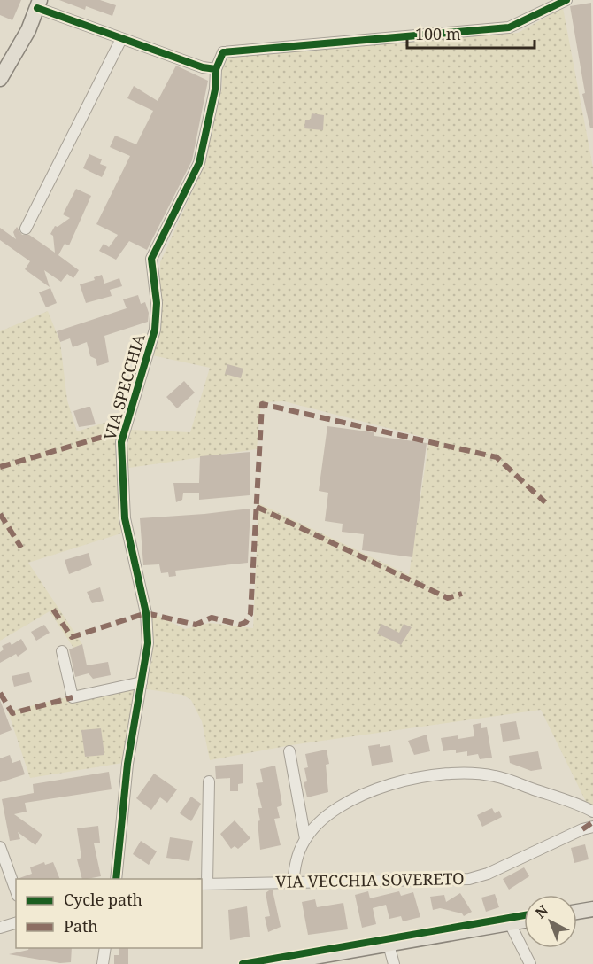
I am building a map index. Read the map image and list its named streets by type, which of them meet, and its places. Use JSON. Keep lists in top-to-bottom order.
{
  "streets": {
    "street": ["VIA SPECCHIA", "VIA VECCHIA SOVERETO"]
  },
  "legend": ["Cycle path", "Path"],
  "scale_bar": "100 m",
  "north": "top left"
}
